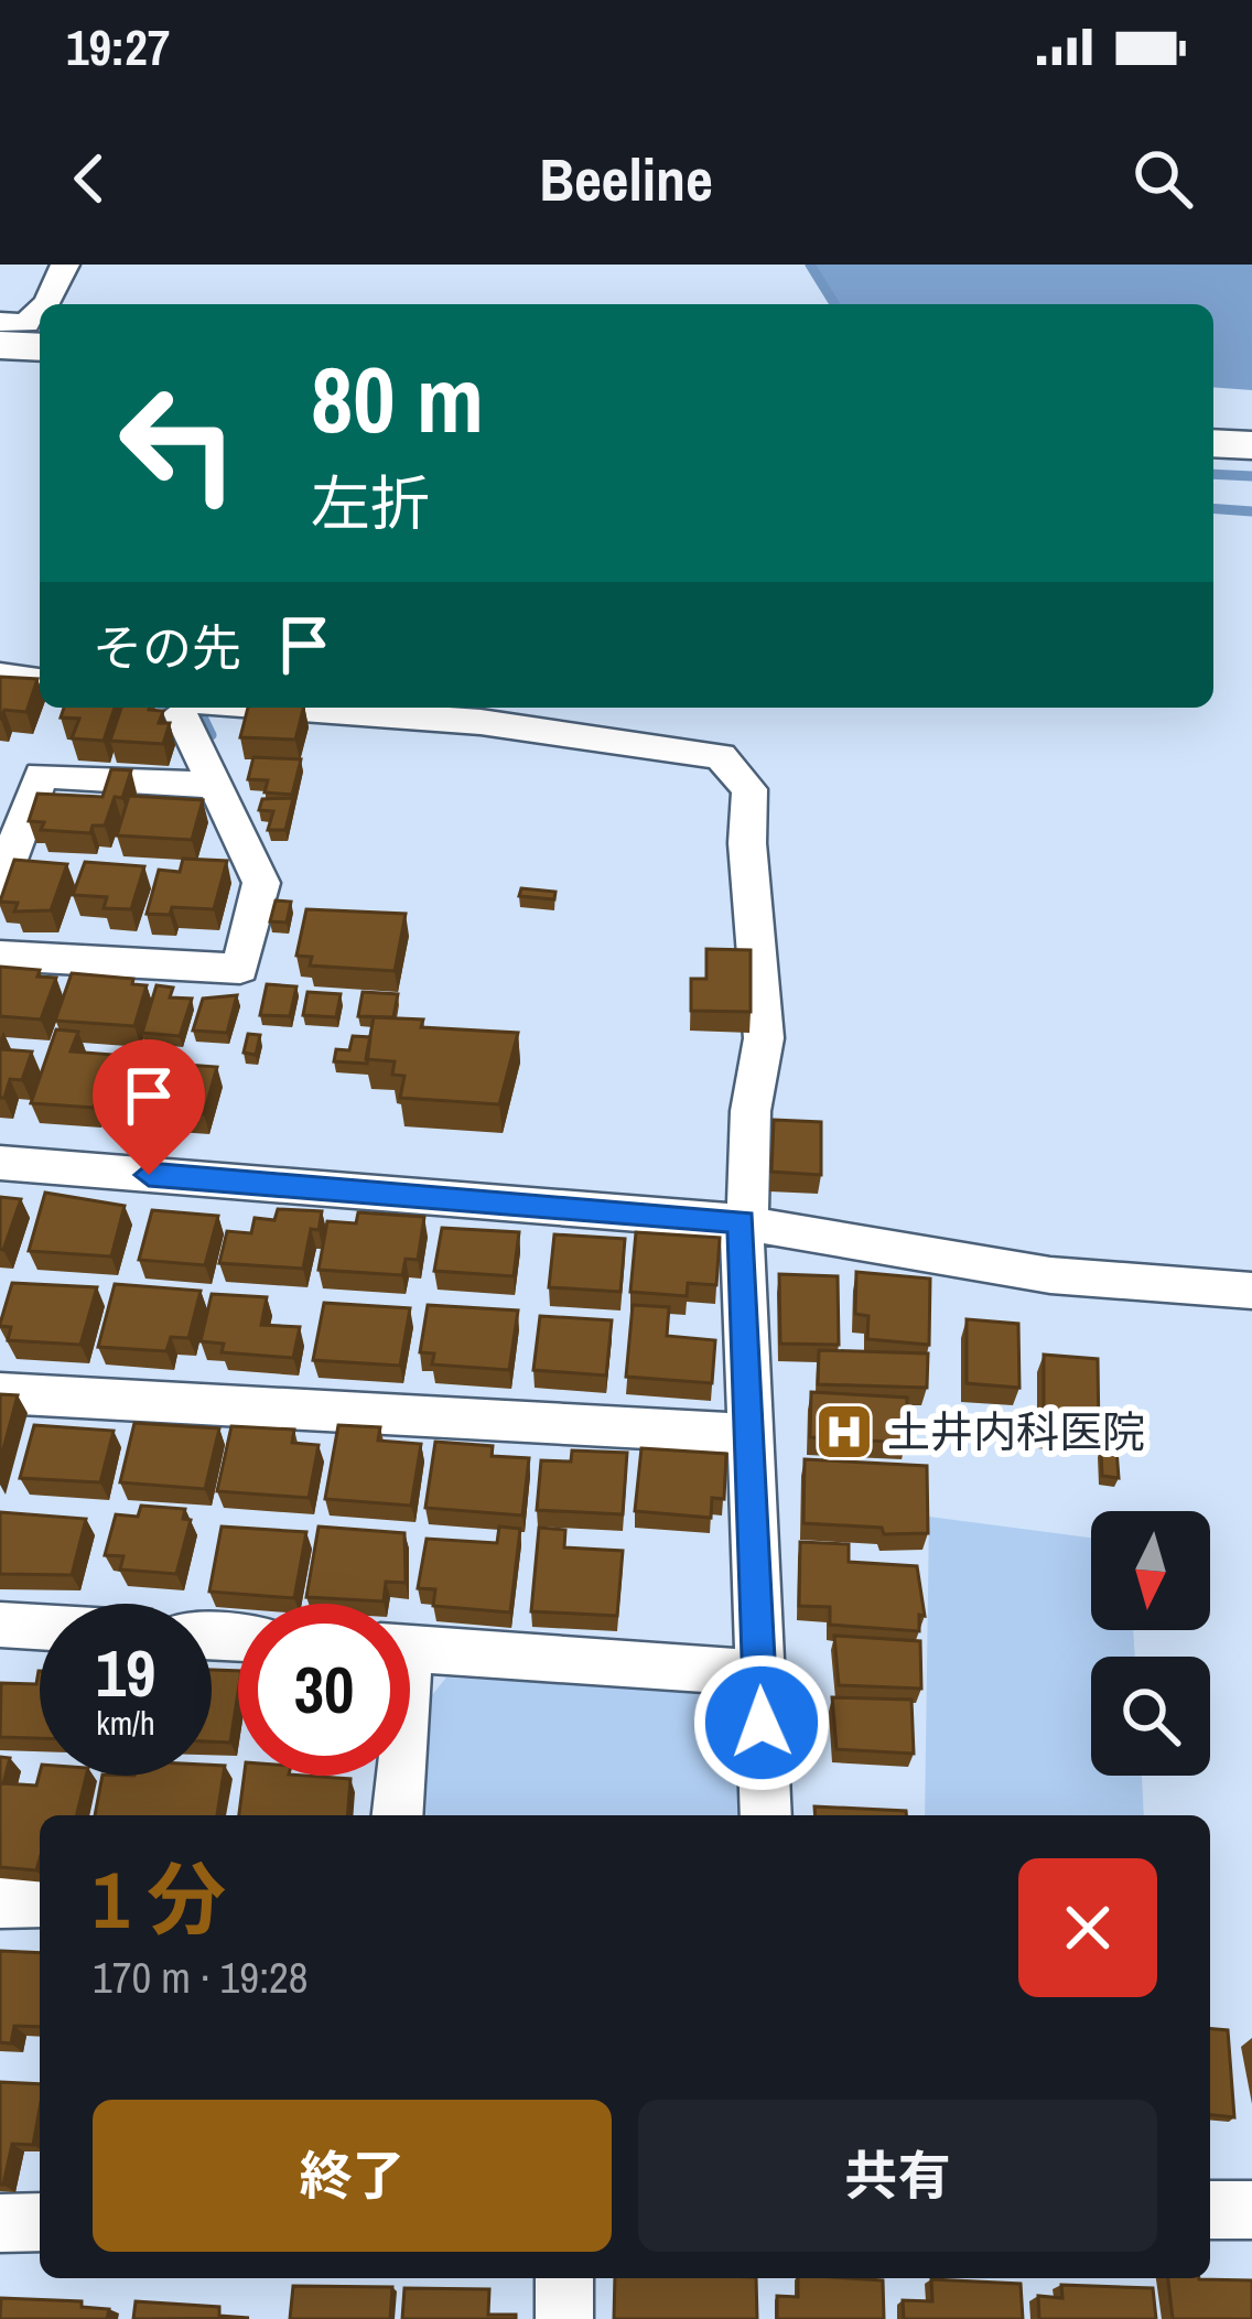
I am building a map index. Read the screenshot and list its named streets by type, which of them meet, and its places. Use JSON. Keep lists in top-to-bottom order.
{
  "places": {
    "hospital": ["土井内科医院"]
  },
  "north": "bottom",
  "page": {
    "status": "19:27",
    "header": "Beeline",
    "turn": ["80 m", "左折"],
    "then": "その先",
    "speed": "19 km/h",
    "limit": "30",
    "heading": ["1 分", "170 m · 19:28"],
    "buttons": ["終了", "共有"]
  }
}
